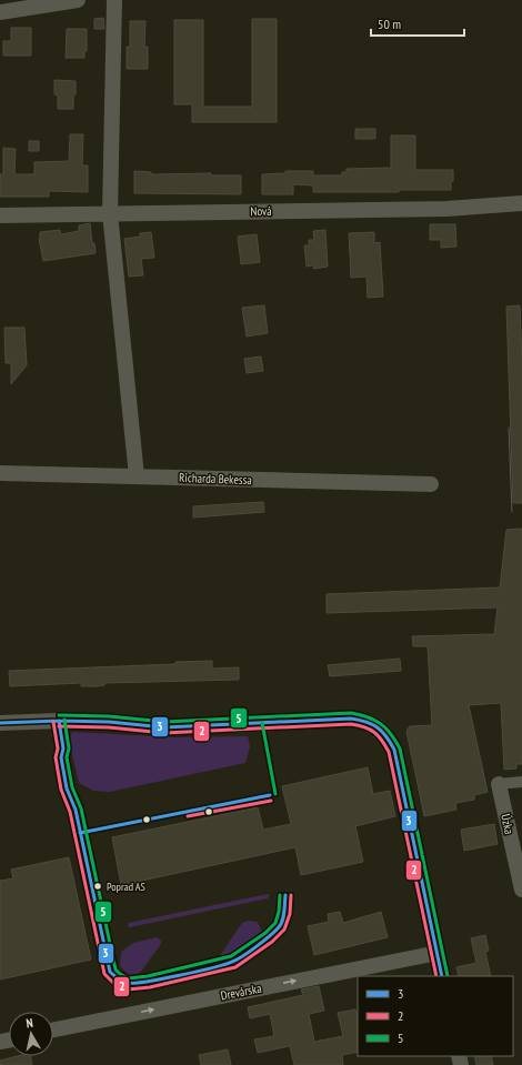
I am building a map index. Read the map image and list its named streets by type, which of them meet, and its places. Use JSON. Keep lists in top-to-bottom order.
{
  "streets": {
    "street": [
      "Nová",
      "Richarda Bekessa",
      "Úzka",
      "Drevárska"
    ]
  },
  "one_way": ["Drevárska"],
  "places": ["Poprad AS"],
  "lines": ["transit line 5", "transit line 3", "transit line 2"],
  "legend": ["3", "2", "5"],
  "scale_bar": "50 m",
  "north": "top"
}
